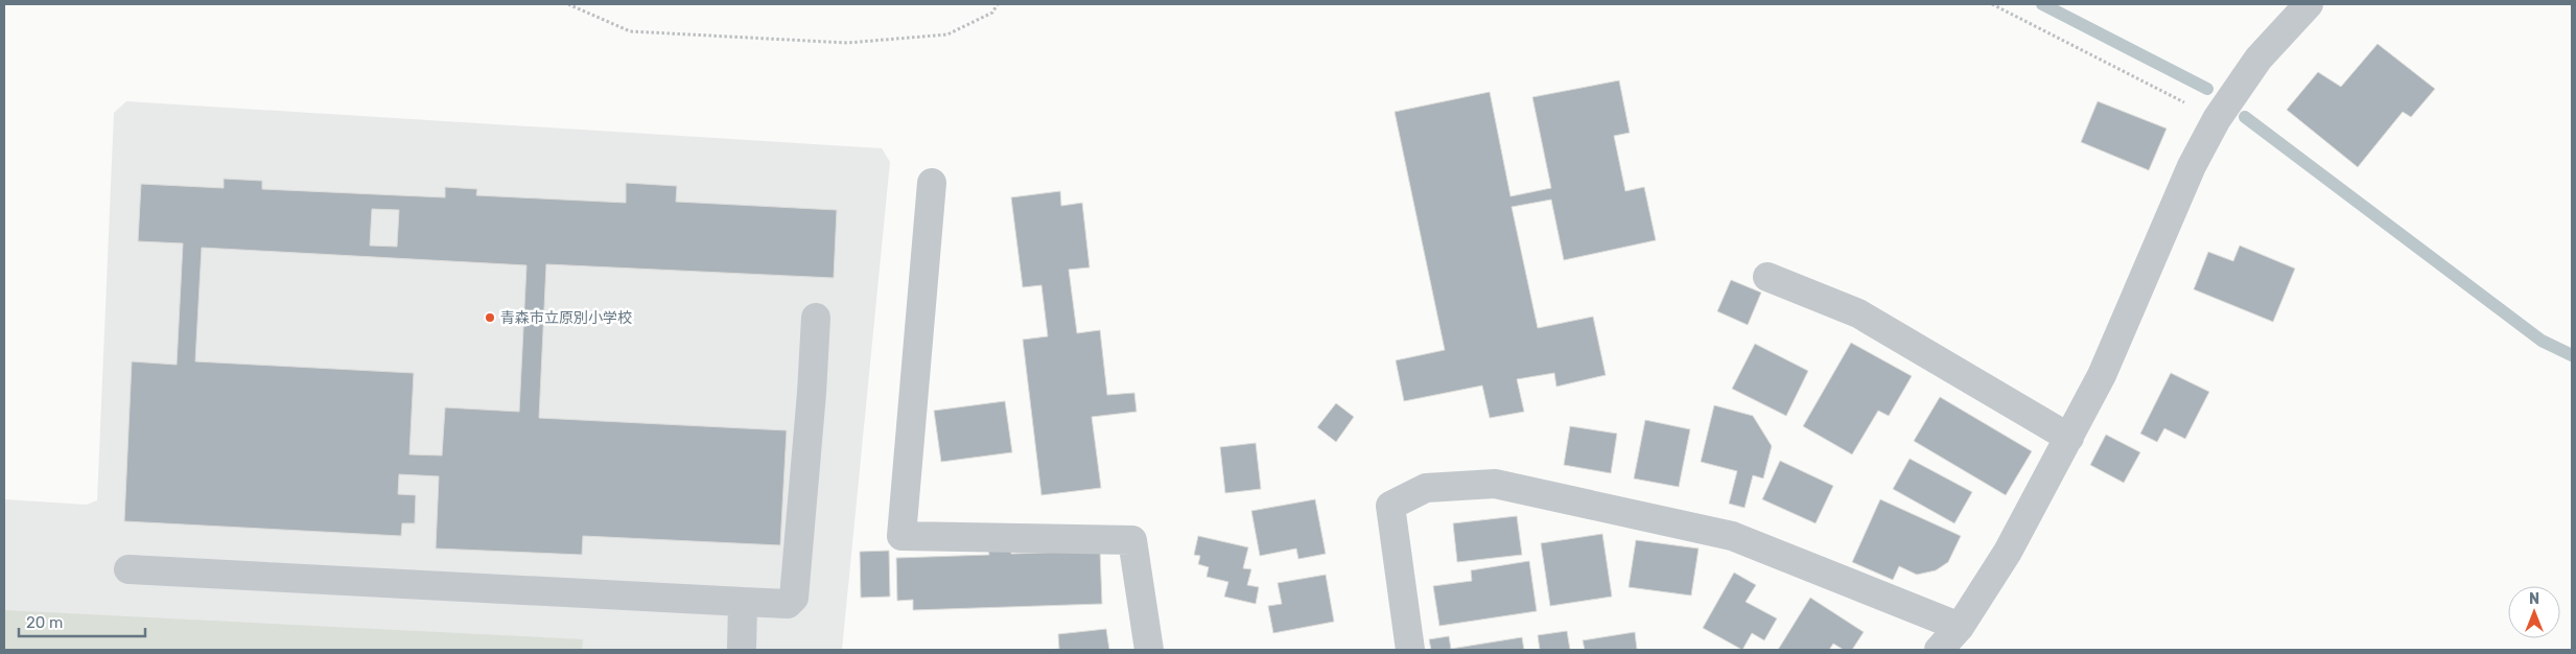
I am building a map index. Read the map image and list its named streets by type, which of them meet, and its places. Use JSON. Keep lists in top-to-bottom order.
{
  "places": ["青森市立原別小学校"],
  "scale_bar": "20 m",
  "north": "top"
}
